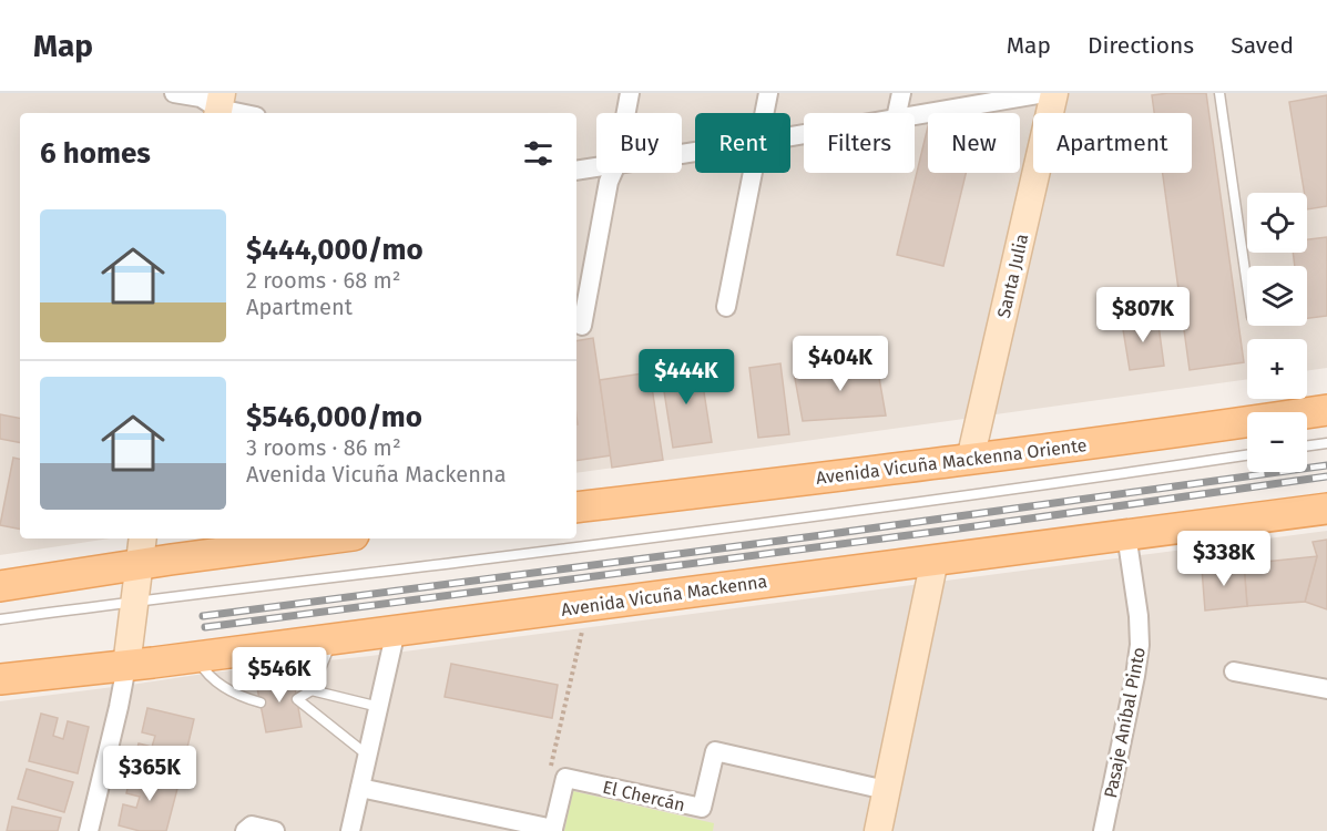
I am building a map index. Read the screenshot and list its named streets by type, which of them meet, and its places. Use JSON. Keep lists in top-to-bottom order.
{
  "streets": {
    "main road": ["Avenida Vicuña Mackenna Oriente", "Avenida Vicuña Mackenna"],
    "street": ["Santa Julia", "Pasaje Aníbal Pinto", "El Chercán"]
  },
  "crossings": [
    ["Santa Julia", "Avenida Vicuña Mackenna Oriente"],
    ["Avenida Vicuña Mackenna", "Pasaje Aníbal Pinto"]
  ],
  "page": {
    "header": "Map",
    "nav": ["Map", "Directions", "Saved"],
    "chip": [
      "Buy",
      "Rent",
      "Filters",
      "New",
      "Apartment"
    ],
    "heading": "6 homes",
    "map_buttons": ["+", "−"],
    "list": [
      {
        "name": "$444,000/mo",
        "note": "2 rooms · 68 m² · Apartment"
      },
      {
        "name": "$546,000/mo",
        "note": "3 rooms · 86 m² · Avenida Vicuña Mackenna"
      }
    ],
    "price": [
      "$807K",
      "$404K",
      "$444K",
      "$338K",
      "$546K",
      "$365K"
    ]
  }
}
